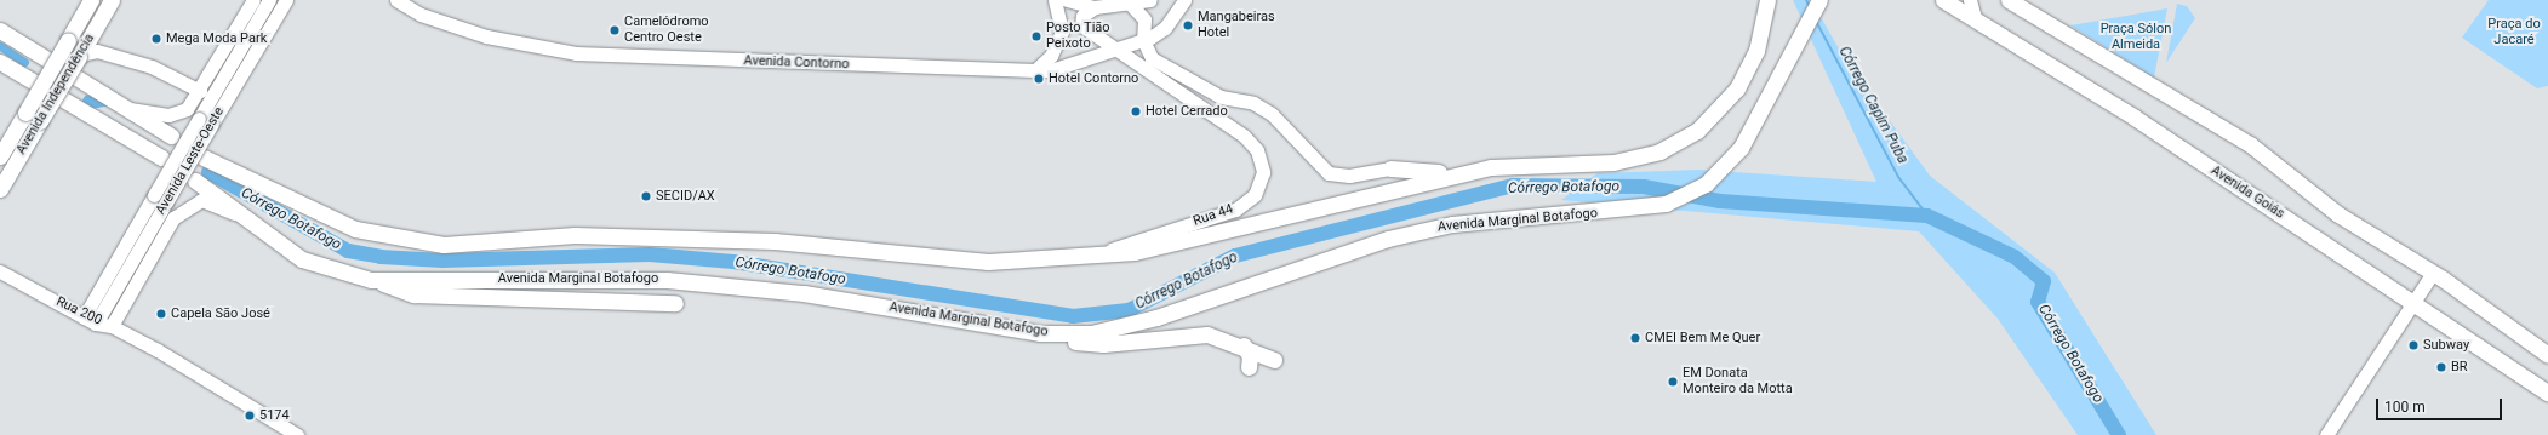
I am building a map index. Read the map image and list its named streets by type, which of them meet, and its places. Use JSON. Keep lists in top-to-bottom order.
{
  "streets": {
    "main road": [
      "Avenida Contorno",
      "Avenida Independência",
      "Avenida Leste-Oeste",
      "Avenida Goiás",
      "Rua 44",
      "Avenida Marginal Botafogo",
      "Rua 200"
    ]
  },
  "crossings": [
    ["Avenida Contorno", "Rua 44"],
    ["Avenida Leste-Oeste", "Rua 200"]
  ],
  "water": ["Córrego Capim Puba", "Córrego Botafogo"],
  "parks": ["Praça do Jacaré", "Praça Sólon Almeida"],
  "places": [
    "Mangabeiras Hotel",
    "Camelódromo Centro Oeste",
    "Posto Tião Peixoto",
    "Mega Moda Park",
    "Hotel Contorno",
    "Hotel Cerrado",
    "SECID/AX",
    "Capela São José",
    "CMEI Bem Me Quer",
    "Subway",
    "BR",
    "EM Donata Monteiro da Motta",
    "5174"
  ],
  "scale_bar": "100 m"
}
